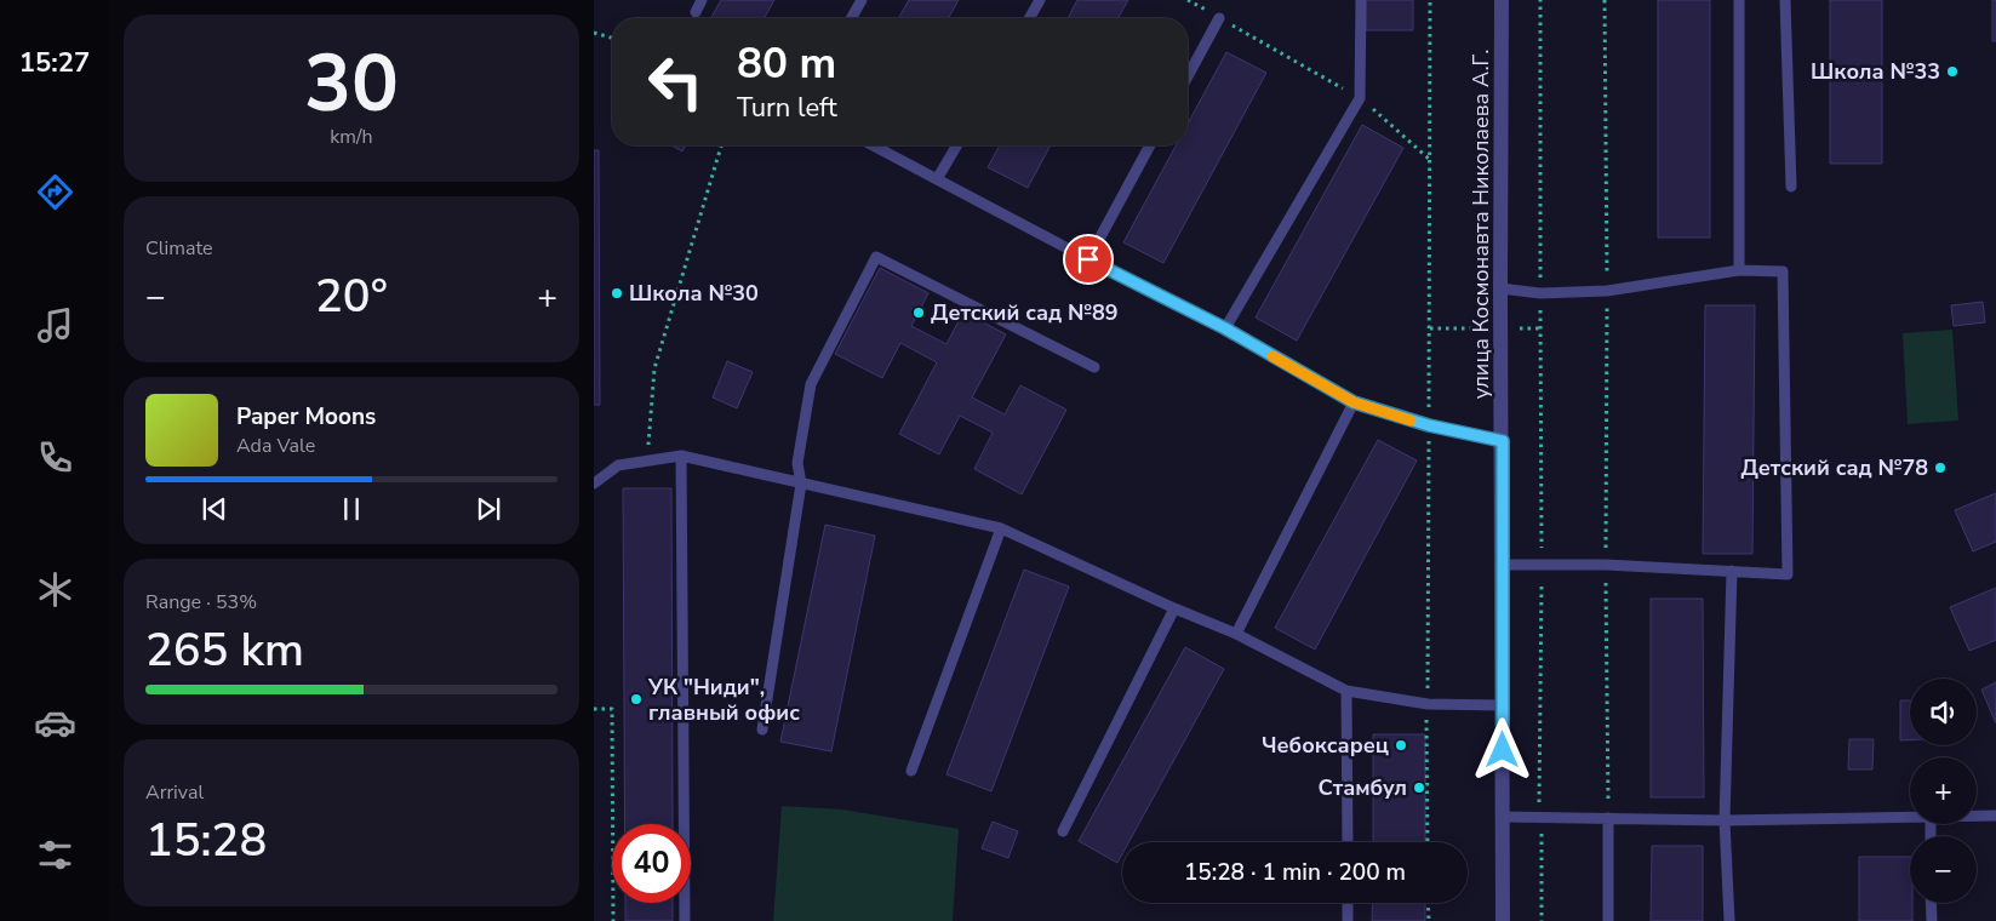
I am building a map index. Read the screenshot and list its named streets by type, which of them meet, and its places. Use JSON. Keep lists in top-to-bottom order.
{
  "streets": {
    "street": ["улица Космонавта Николаева А.Г."]
  },
  "places": [
    "Школа №33",
    "Школа №30",
    "Детский сад №89",
    "Детский сад №78",
    "УК \"Ниди\", главный офис",
    "Чебоксарец",
    "Стамбул"
  ],
  "page": {
    "tabs": "15:27",
    "tile": [
      ["30", "km/h"],
      "Climate",
      ["Range · 53%", "265 km"],
      ["Arrival", "15:28"]
    ],
    "turn": ["80 m", "Turn left"],
    "heat": ["−", "20°", "+"],
    "song": ["Paper Moons", "Ada Vale"],
    "map_buttons": ["+", "−"],
    "limit": "40",
    "trip": "15:28 · 1 min · 200 m"
  }
}
